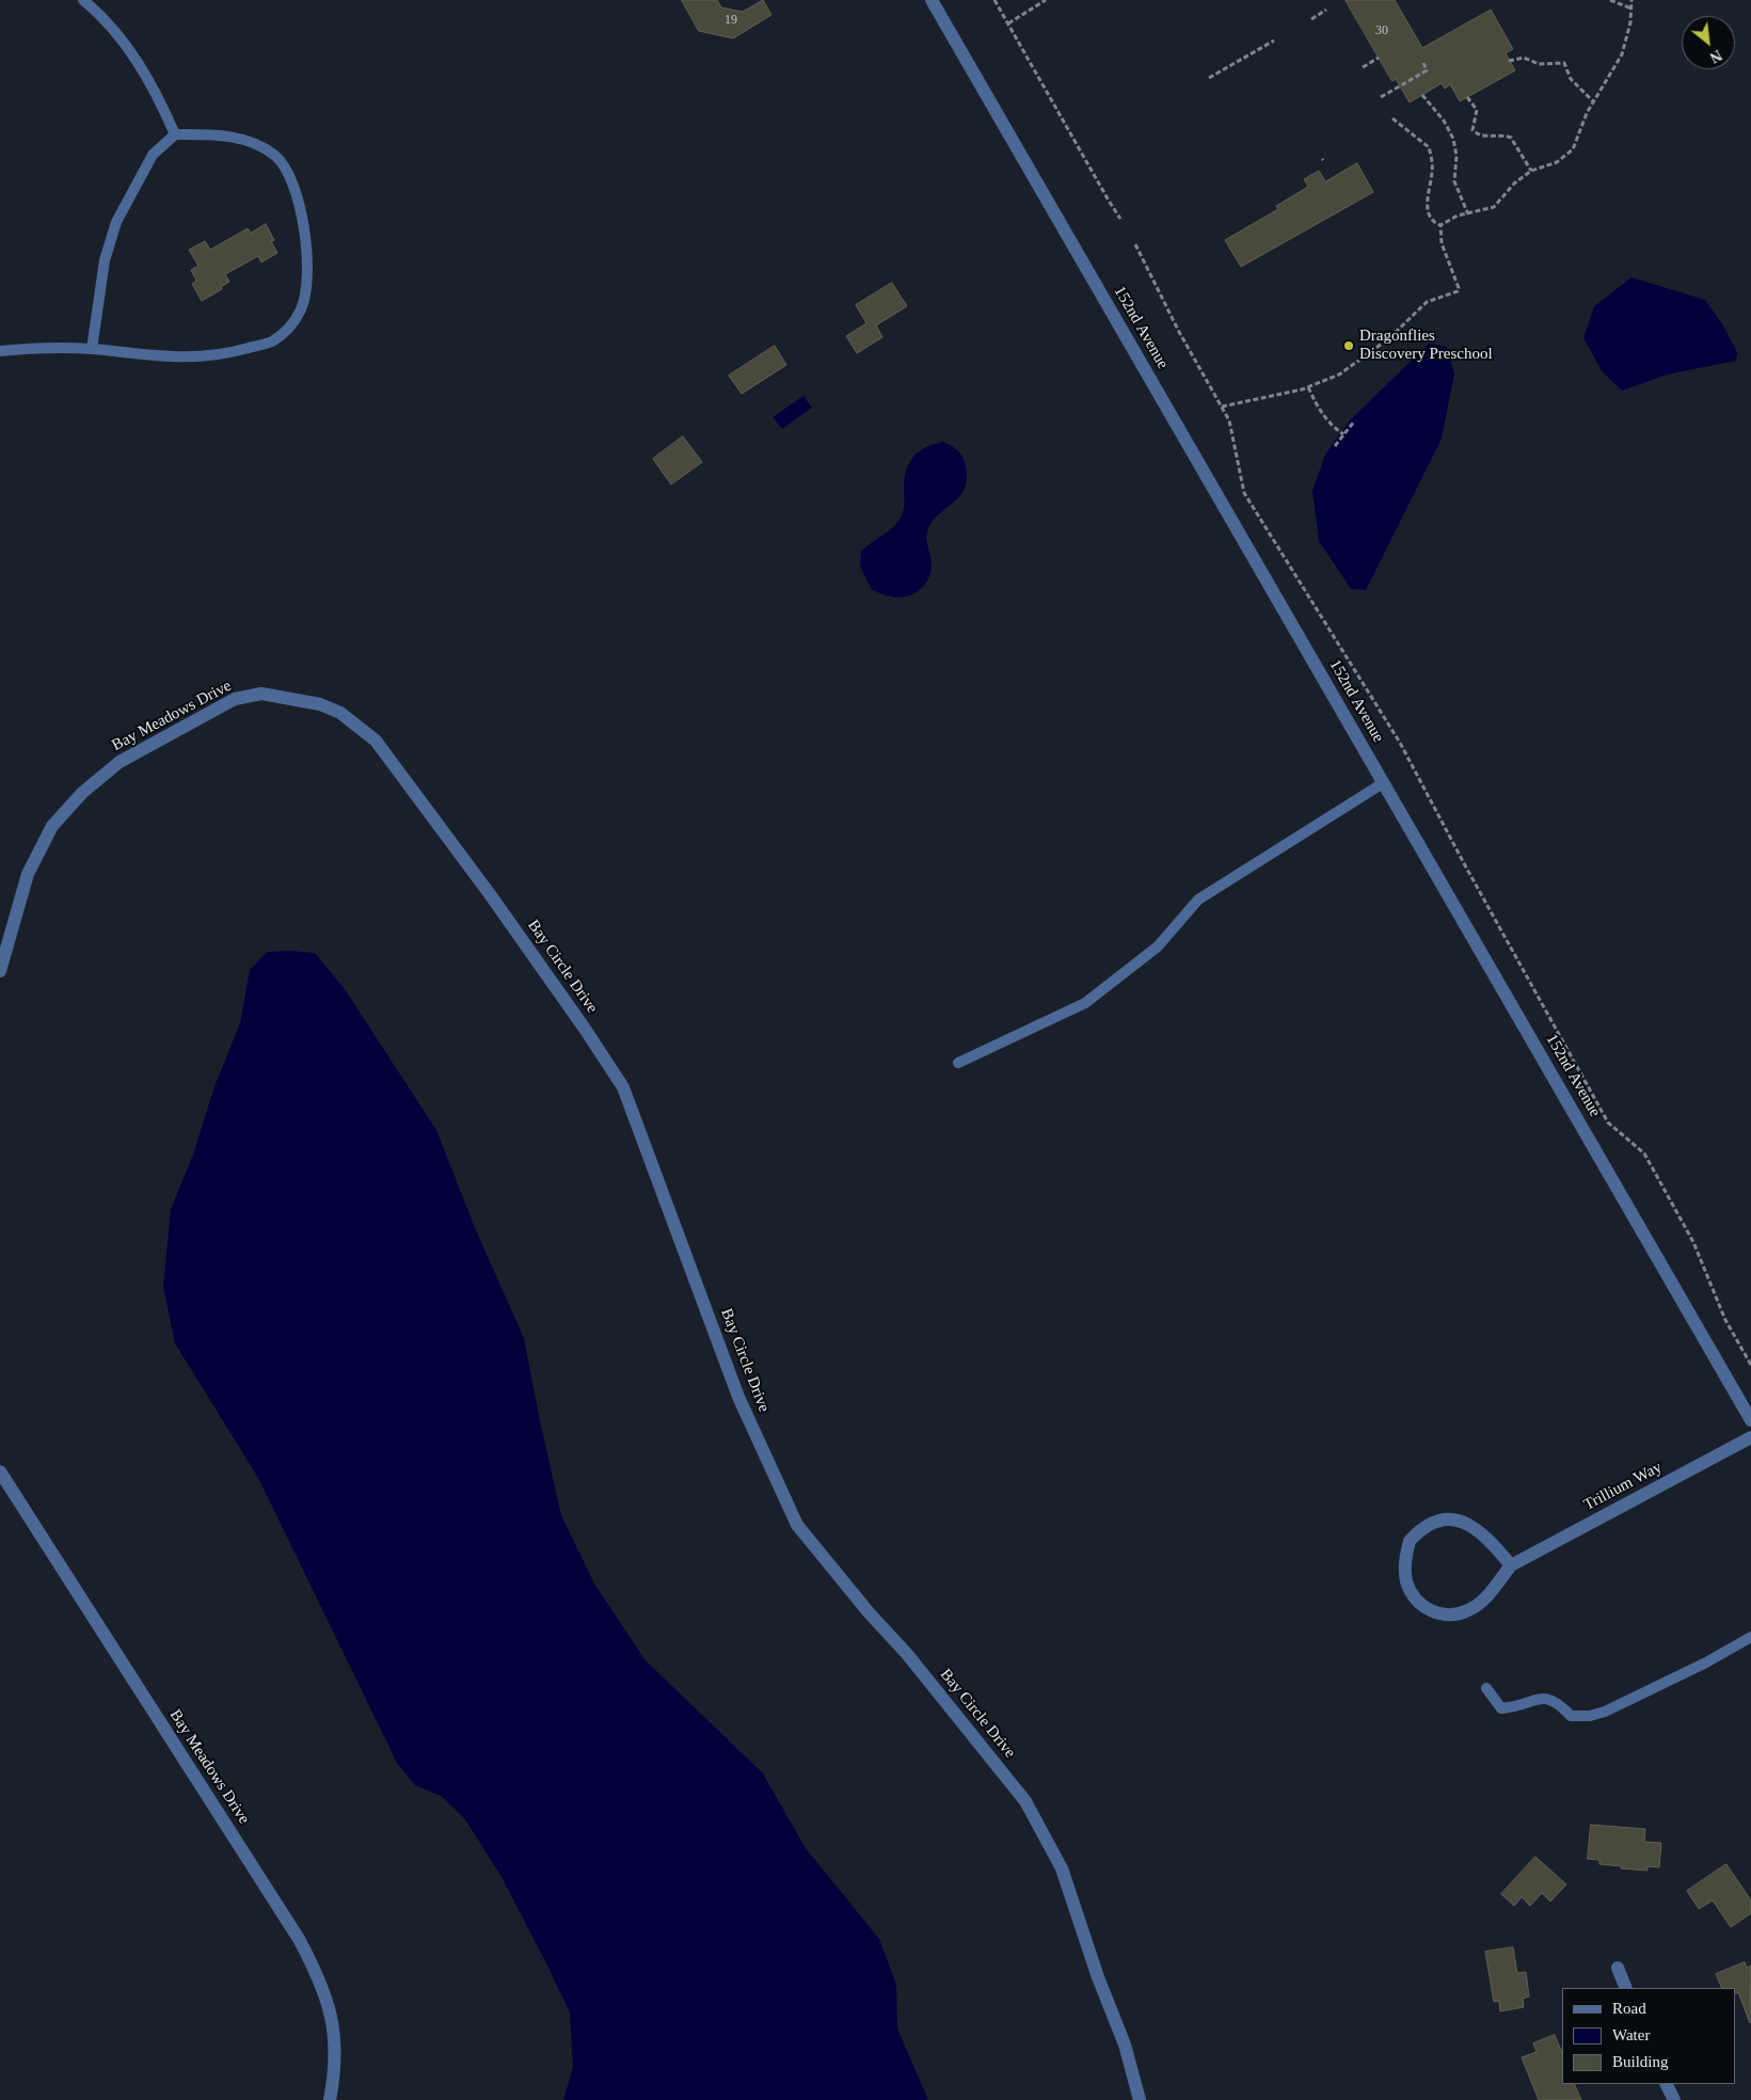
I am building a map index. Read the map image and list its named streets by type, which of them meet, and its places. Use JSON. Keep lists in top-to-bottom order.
{
  "streets": {
    "street": [
      "152nd Avenue",
      "Bay Meadows Drive",
      "Bay Circle Drive",
      "Trillium Way"
    ]
  },
  "crossings": [
    ["Bay Meadows Drive", "Bay Circle Drive"]
  ],
  "places": ["Dragonflies Discovery Preschool"],
  "house_numbers": ["19", "30"],
  "legend": ["Road", "Water", "Building"],
  "north": "bottom right"
}
